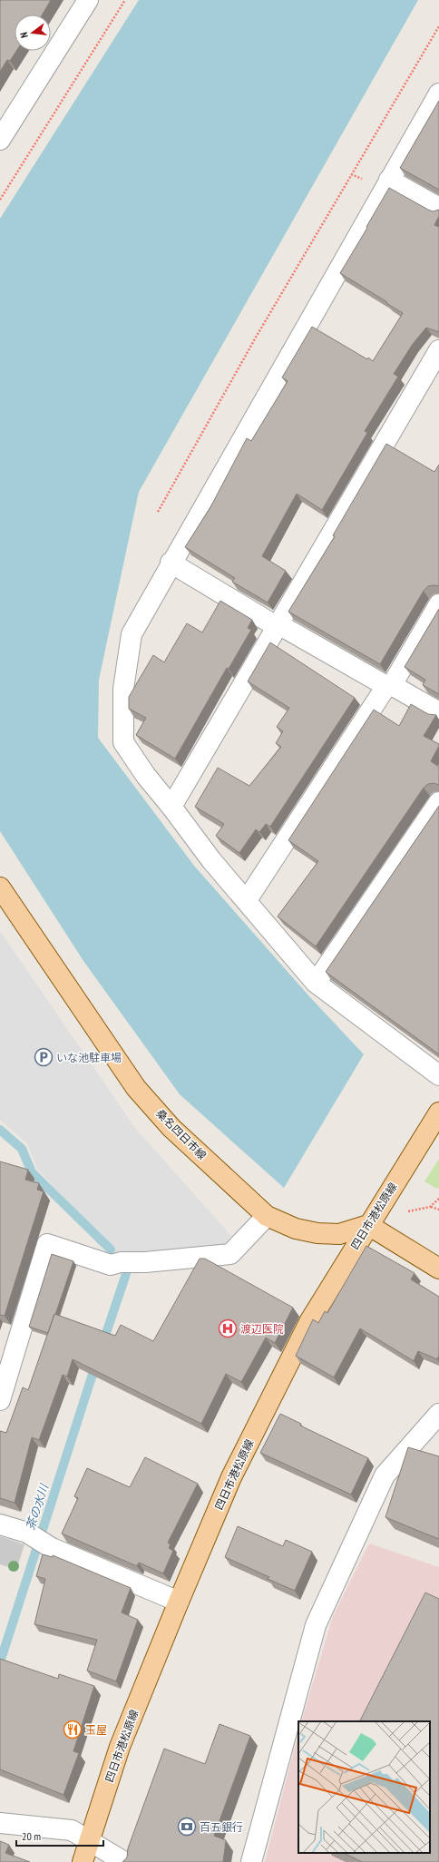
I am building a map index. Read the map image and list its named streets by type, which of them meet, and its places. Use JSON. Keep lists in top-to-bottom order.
{
  "streets": {
    "main road": ["桑名四日市線", "四日市港松原線"]
  },
  "crossings": [
    ["桑名四日市線", "四日市港松原線"]
  ],
  "water": ["茶の水川"],
  "places": {
    "parking": ["いな池駐車場"],
    "hospital": ["渡辺医院"],
    "restaurant": ["玉屋"],
    "bank": ["百五銀行"]
  },
  "scale_bar": "20 m",
  "north": "left"
}
